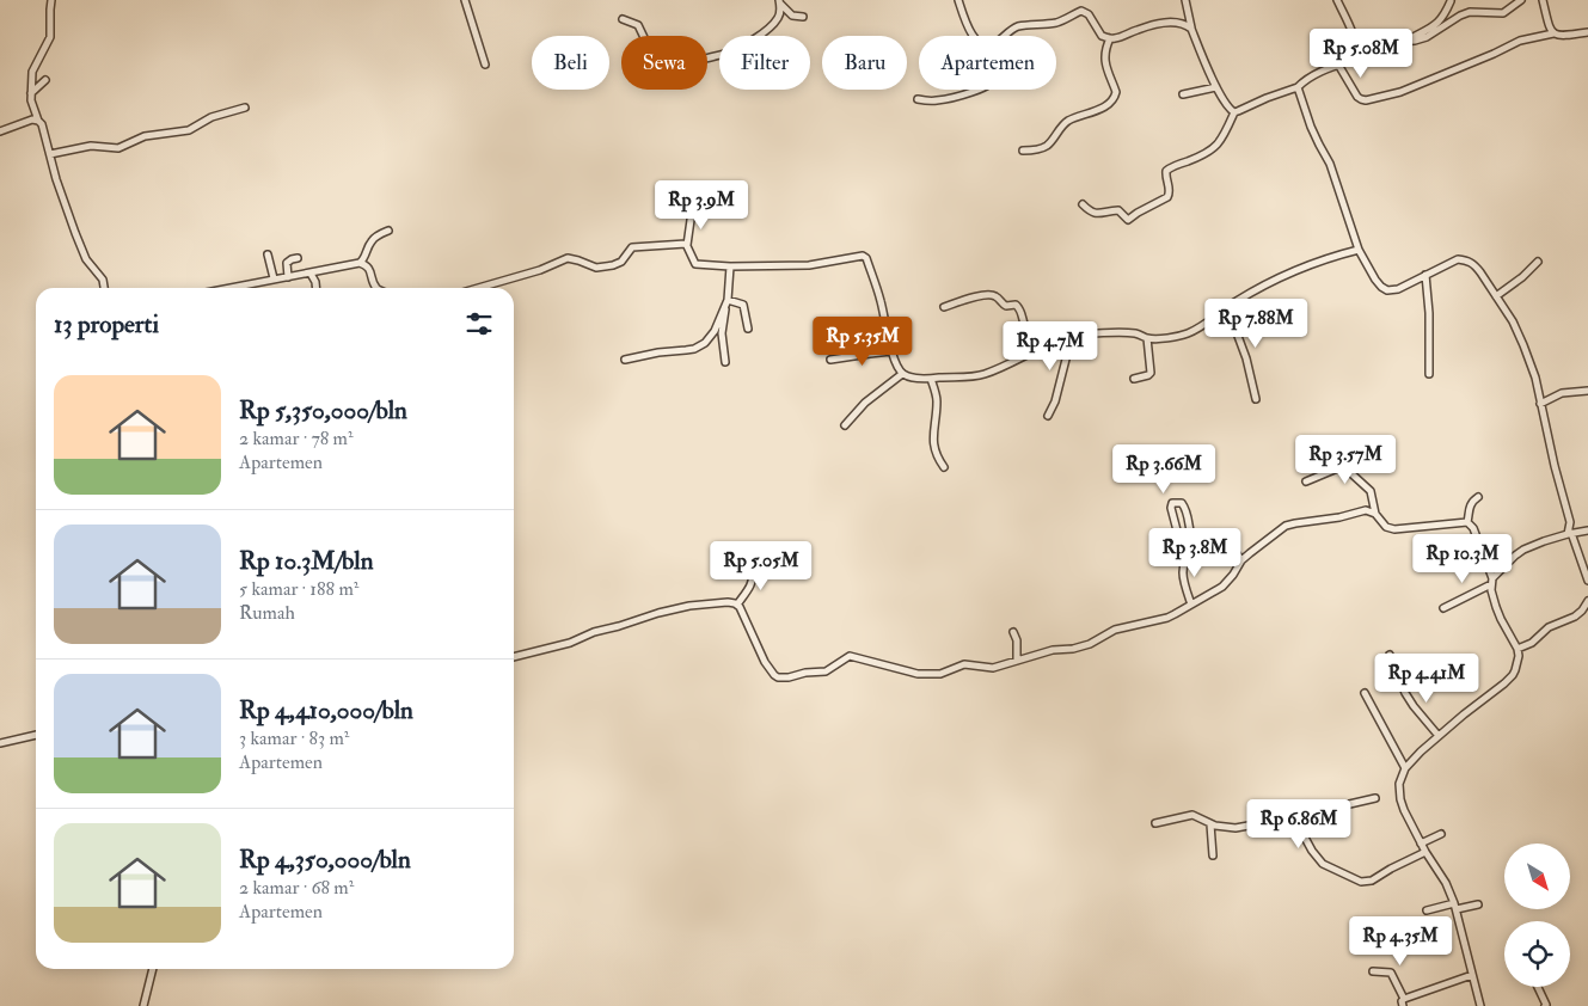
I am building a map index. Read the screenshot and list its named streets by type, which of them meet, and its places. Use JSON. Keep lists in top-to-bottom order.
{
  "north": "bottom right",
  "page": {
    "price": [
      "Rp 5.08M",
      "Rp 3.9M",
      "Rp 7.88M",
      "Rp 5.35M",
      "Rp 4.7M",
      "Rp 3.57M",
      "Rp 3.66M",
      "Rp 3.8M",
      "Rp 10.3M",
      "Rp 5.05M",
      "Rp 4.41M",
      "Rp 6.86M",
      "Rp 4.35M"
    ],
    "chip": [
      "Beli",
      "Sewa",
      "Filter",
      "Baru",
      "Apartemen"
    ],
    "heading": "13 properti",
    "list": [
      {
        "name": "Rp 5,350,000/bln",
        "note": "2 kamar · 78 m² · Apartemen"
      },
      {
        "name": "Rp 10.3M/bln",
        "note": "5 kamar · 188 m² · Rumah"
      },
      {
        "name": "Rp 4,410,000/bln",
        "note": "3 kamar · 83 m² · Apartemen"
      },
      {
        "name": "Rp 4,350,000/bln",
        "note": "2 kamar · 68 m² · Apartemen"
      }
    ]
  }
}
